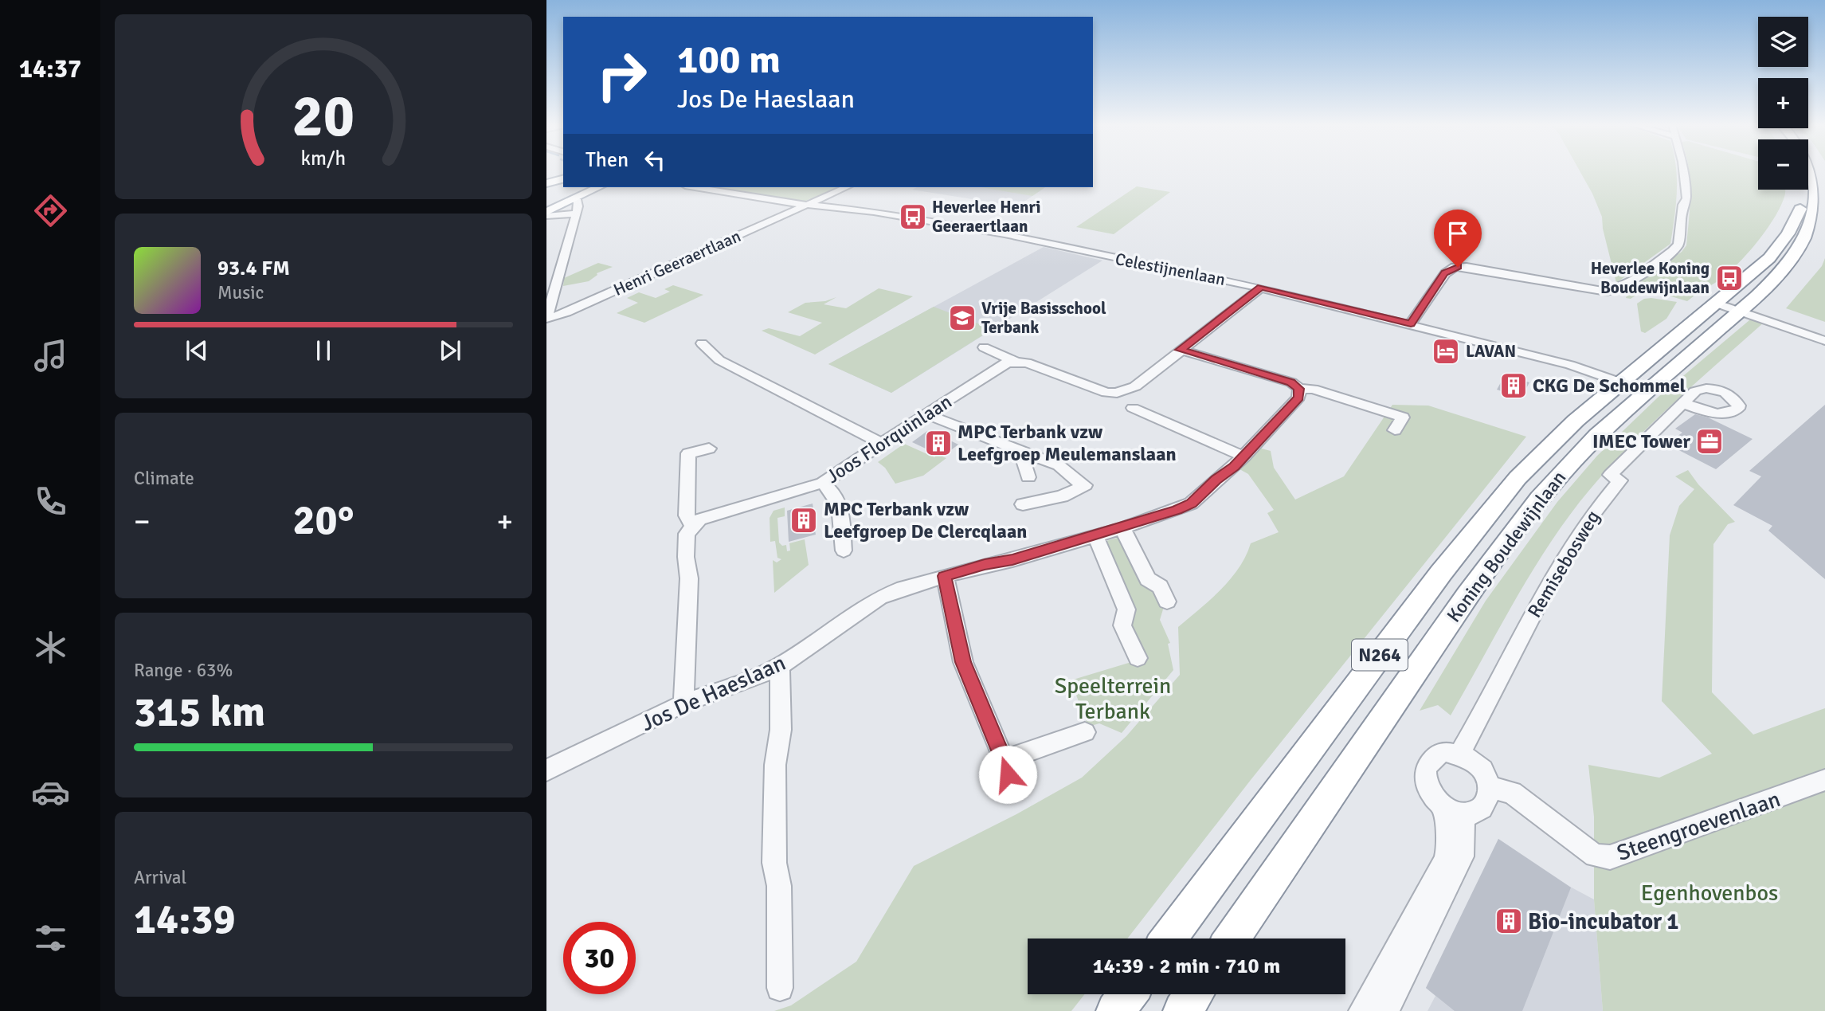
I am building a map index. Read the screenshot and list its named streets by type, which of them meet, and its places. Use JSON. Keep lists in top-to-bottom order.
{
  "streets": {
    "highway": ["Koning Boudewijnlaan", "N264"],
    "street": [
      "Henri Geeraertlaan",
      "Celestijnenlaan",
      "Joos Florquinlaan",
      "Remisebosweg",
      "Jos De Haeslaan",
      "Steengroevenlaan"
    ]
  },
  "crossings": [
    ["Henri Geeraertlaan", "Celestijnenlaan"],
    ["Celestijnenlaan", "Koning Boudewijnlaan"],
    ["Remisebosweg", "Steengroevenlaan"]
  ],
  "parks": ["Speelterrein Terbank", "Egenhovenbos"],
  "places": {
    "bus stop": ["Heverlee Henri Geeraertlaan", "Heverlee Koning Boudewijnlaan"],
    "school or university": ["Vrije Basisschool Terbank"],
    "hotel": ["LAVAN"],
    "building": [
      "CKG De Schommel",
      "MPC Terbank vzw Leefgroep Meulemanslaan",
      "MPC Terbank vzw Leefgroep De Clercqlaan",
      "Bio-incubator 1"
    ],
    "office": ["IMEC Tower"]
  },
  "page": {
    "tabs": "14:37",
    "map_buttons": ["+", "−"],
    "turn": ["100 m", "Jos De Haeslaan"],
    "then": "Then",
    "song": ["93.4 FM", "Music"],
    "tile": [
      "Climate",
      ["Range · 63%", "315 km"],
      ["Arrival", "14:39"]
    ],
    "heat": ["−", "20°", "+"],
    "limit": "30",
    "trip": "14:39 · 2 min · 710 m",
    "gauge": ["20", "km/h"]
  }
}
